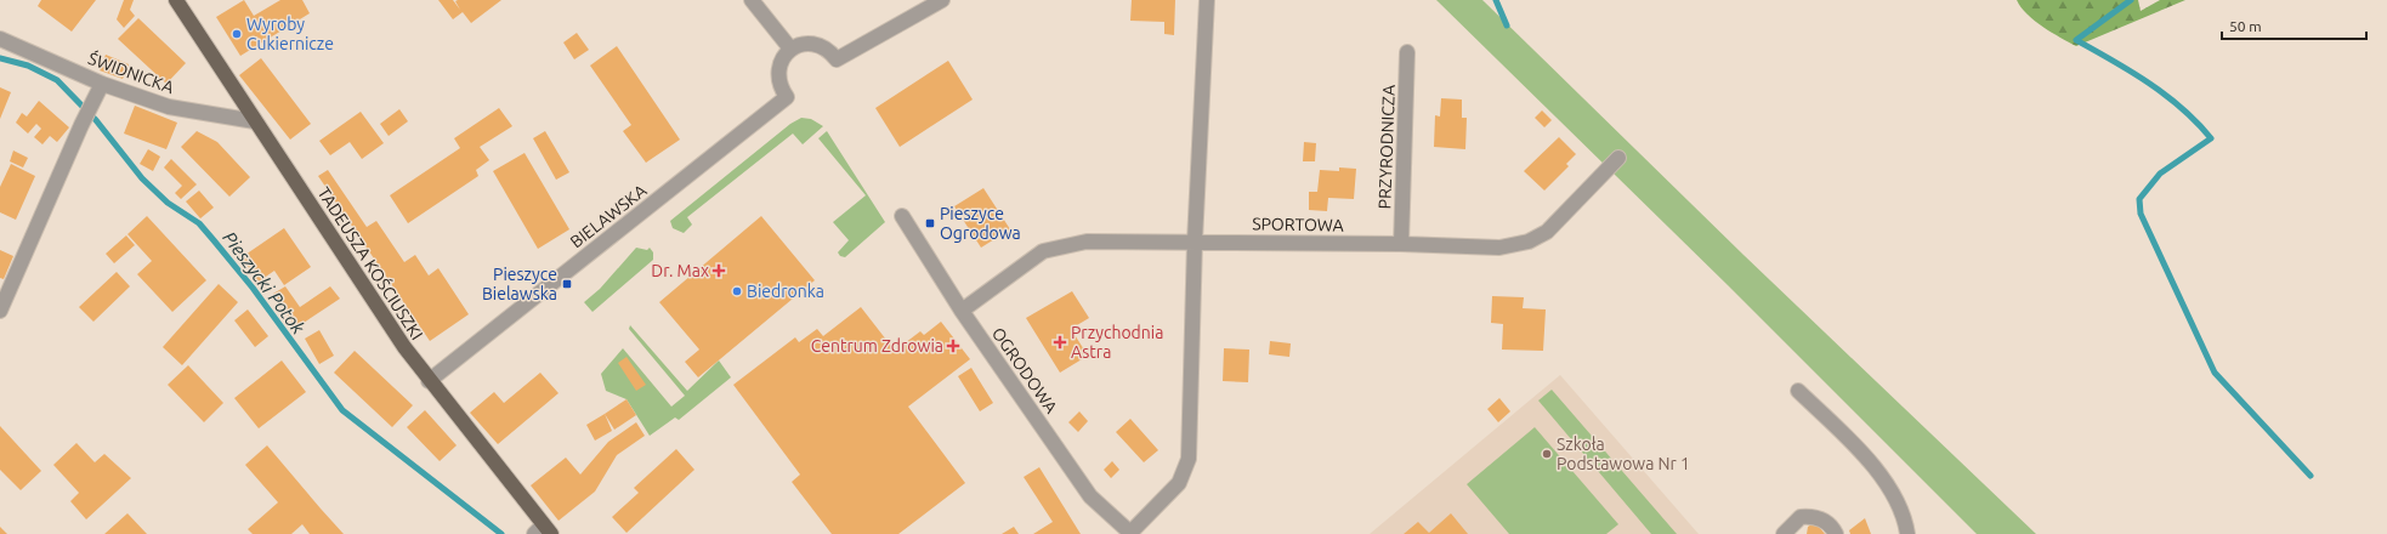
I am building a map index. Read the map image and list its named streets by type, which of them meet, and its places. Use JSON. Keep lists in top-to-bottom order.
{
  "streets": {
    "main road": ["TADEUSZA KOŚCIUSZKI"],
    "street": [
      "ŚWIDNICKA",
      "PRZYRODNICZA",
      "BIELAWSKA",
      "SPORTOWA",
      "OGRODOWA"
    ]
  },
  "crossings": [
    ["ŚWIDNICKA", "TADEUSZA KOŚCIUSZKI"],
    ["PRZYRODNICZA", "SPORTOWA"],
    ["BIELAWSKA", "TADEUSZA KOŚCIUSZKI"],
    ["SPORTOWA", "OGRODOWA"]
  ],
  "water": ["Pieszycki Potok"],
  "places": {
    "other": ["Wyroby Cukiernicze", "Biedronka", "Szkoła Podstawowa Nr 1"],
    "transit": ["Pieszyce Ogrodowa", "Pieszyce Bielawska"],
    "health": ["Dr. Max", "Przychodnia Astra", "Centrum Zdrowia"]
  },
  "scale_bar": "50 m"
}
